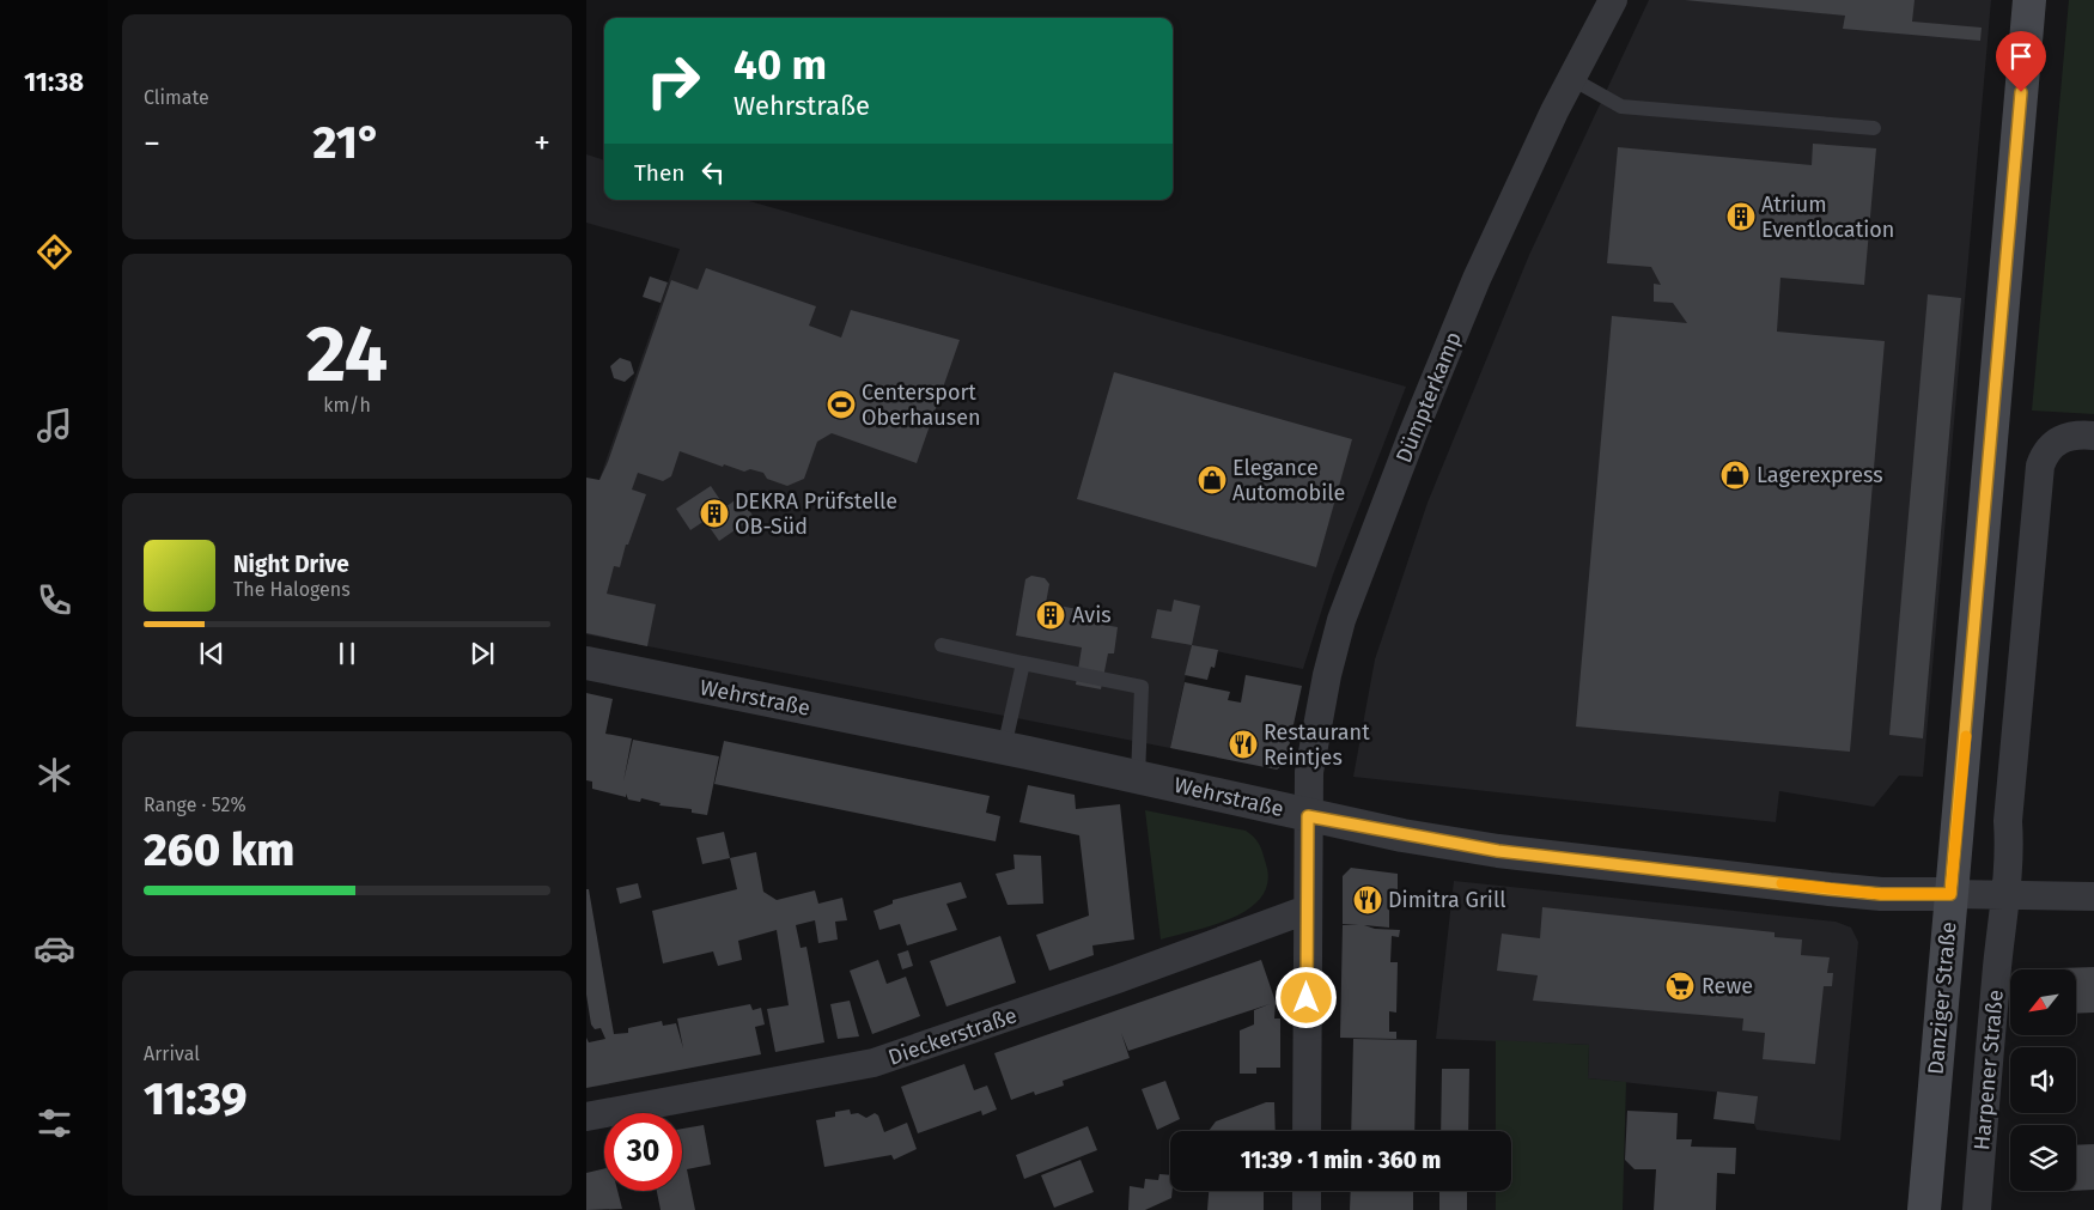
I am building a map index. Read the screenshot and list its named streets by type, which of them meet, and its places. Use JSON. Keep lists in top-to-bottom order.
{
  "streets": {
    "main road": ["Danziger Straße"],
    "street": [
      "Dümpterkamp",
      "Wehrstraße",
      "Dieckerstraße",
      "Harpener Straße"
    ]
  },
  "crossings": [
    ["Dümpterkamp", "Wehrstraße"],
    ["Dümpterkamp", "Dieckerstraße"],
    ["Wehrstraße", "Danziger Straße"]
  ],
  "places": {
    "building": ["Atrium Eventlocation", "DEKRA Prüfstelle OB-Süd", "Avis"],
    "sports": ["Centersport Oberhausen"],
    "shop": ["Lagerexpress", "Elegance Automobile"],
    "restaurant": ["Restaurant Reintjes", "Dimitra Grill"],
    "supermarket": ["Rewe"]
  },
  "north": "bottom left",
  "page": {
    "tabs": "11:38",
    "tile": [
      "Climate",
      ["24", "km/h"],
      ["Range · 52%", "260 km"],
      ["Arrival", "11:39"]
    ],
    "turn": ["40 m", "Wehrstraße"],
    "heat": ["−", "21°", "+"],
    "then": "Then",
    "song": ["Night Drive", "The Halogens"],
    "limit": "30",
    "trip": "11:39 · 1 min · 360 m"
  }
}
